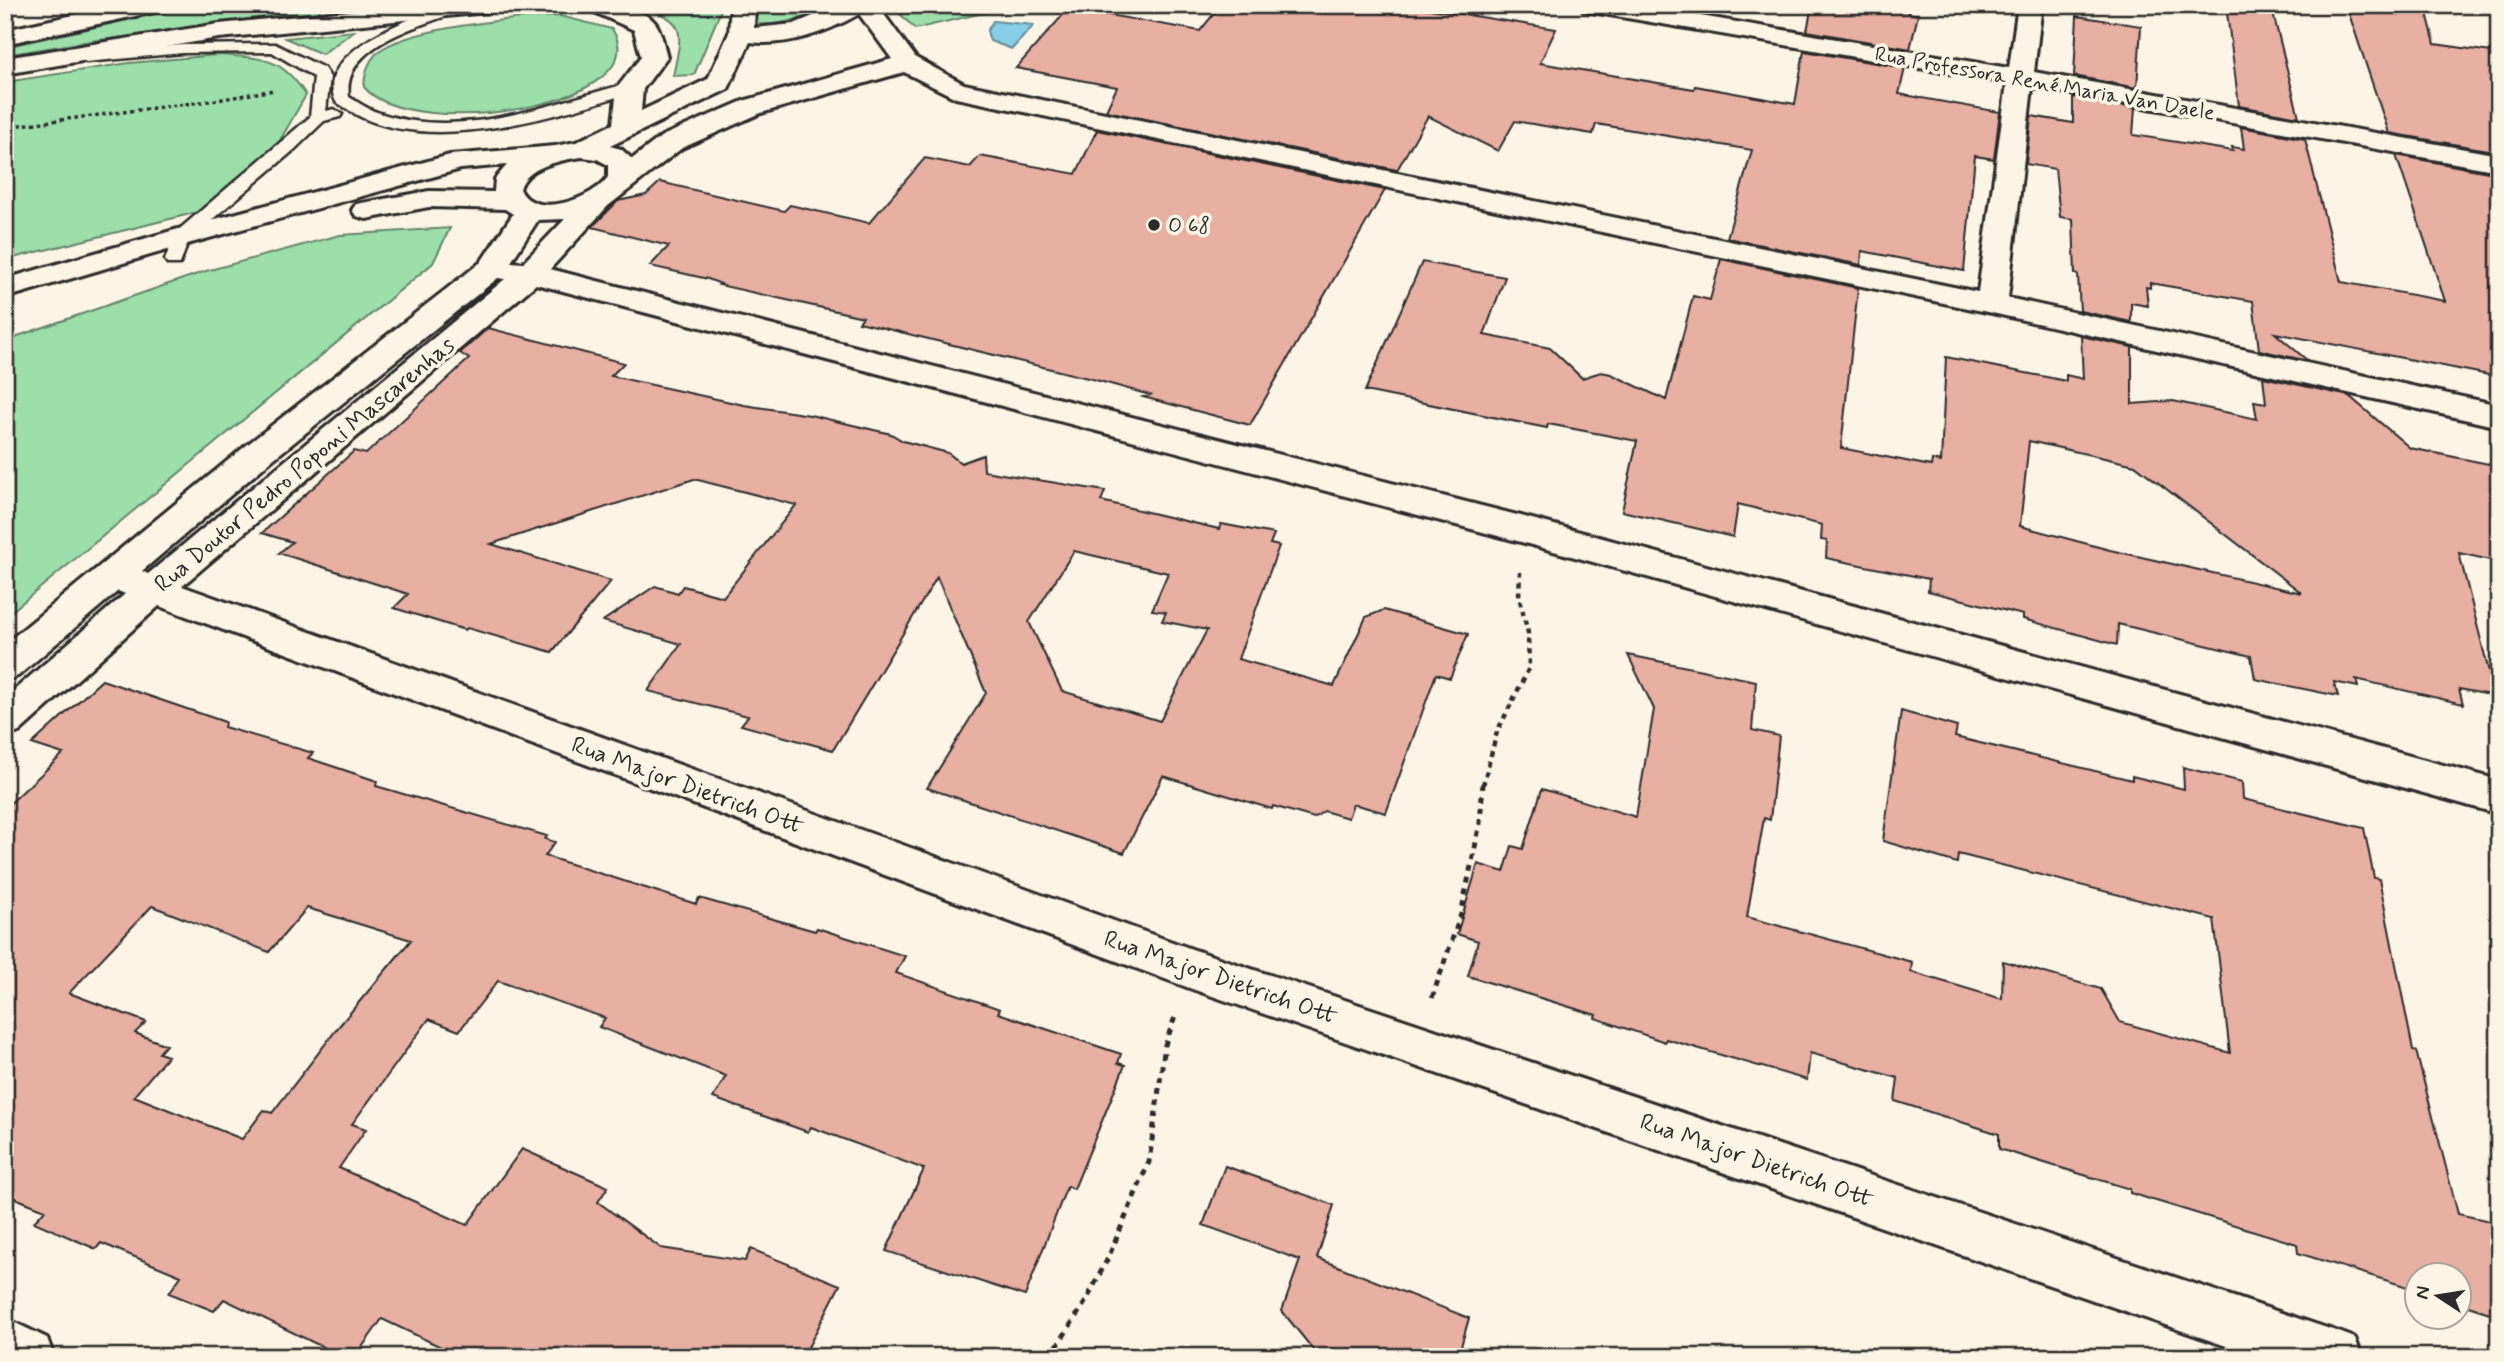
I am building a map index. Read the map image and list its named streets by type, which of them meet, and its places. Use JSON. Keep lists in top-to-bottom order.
{
  "streets": {
    "street": ["Rua Professora René Maria Van Daele", "Rua Doutor Pedro Poponi Mascarenhas", "Rua Major Dietrich Ott"]
  },
  "crossings": [
    ["Rua Doutor Pedro Poponi Mascarenhas", "Rua Major Dietrich Ott"]
  ],
  "places": ["O 68"],
  "north": "left"
}
